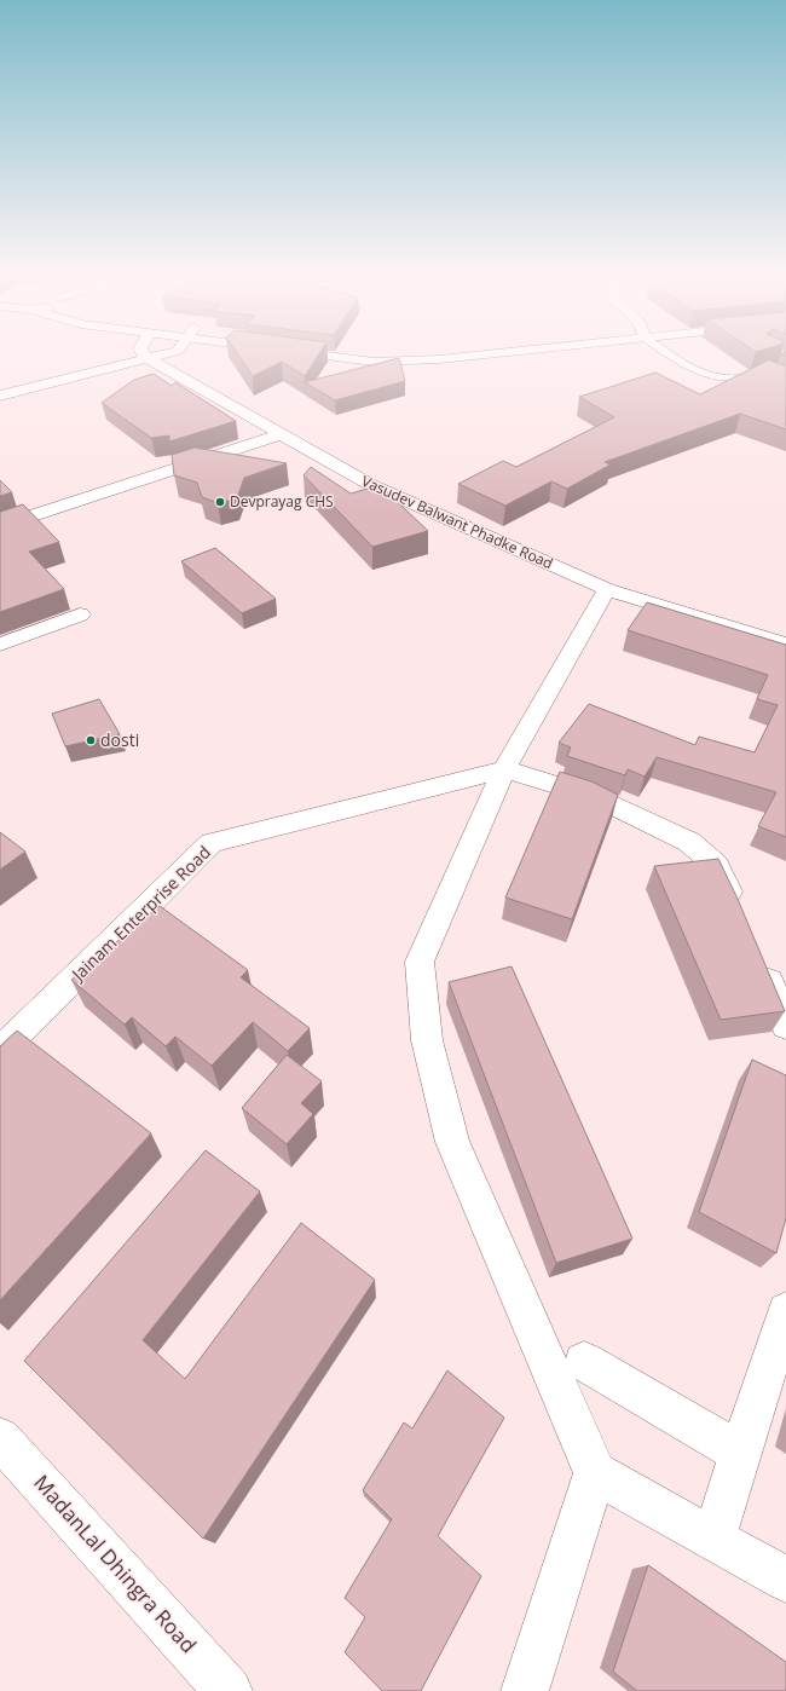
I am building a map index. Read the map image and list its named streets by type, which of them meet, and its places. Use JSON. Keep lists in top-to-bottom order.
{
  "streets": {
    "street": ["Vasudev Balwant Phadke Road", "Jainam Enterprise Road", "MadanLal Dhingra Road"]
  },
  "places": ["Devprayag CHS", "dosti"]
}
